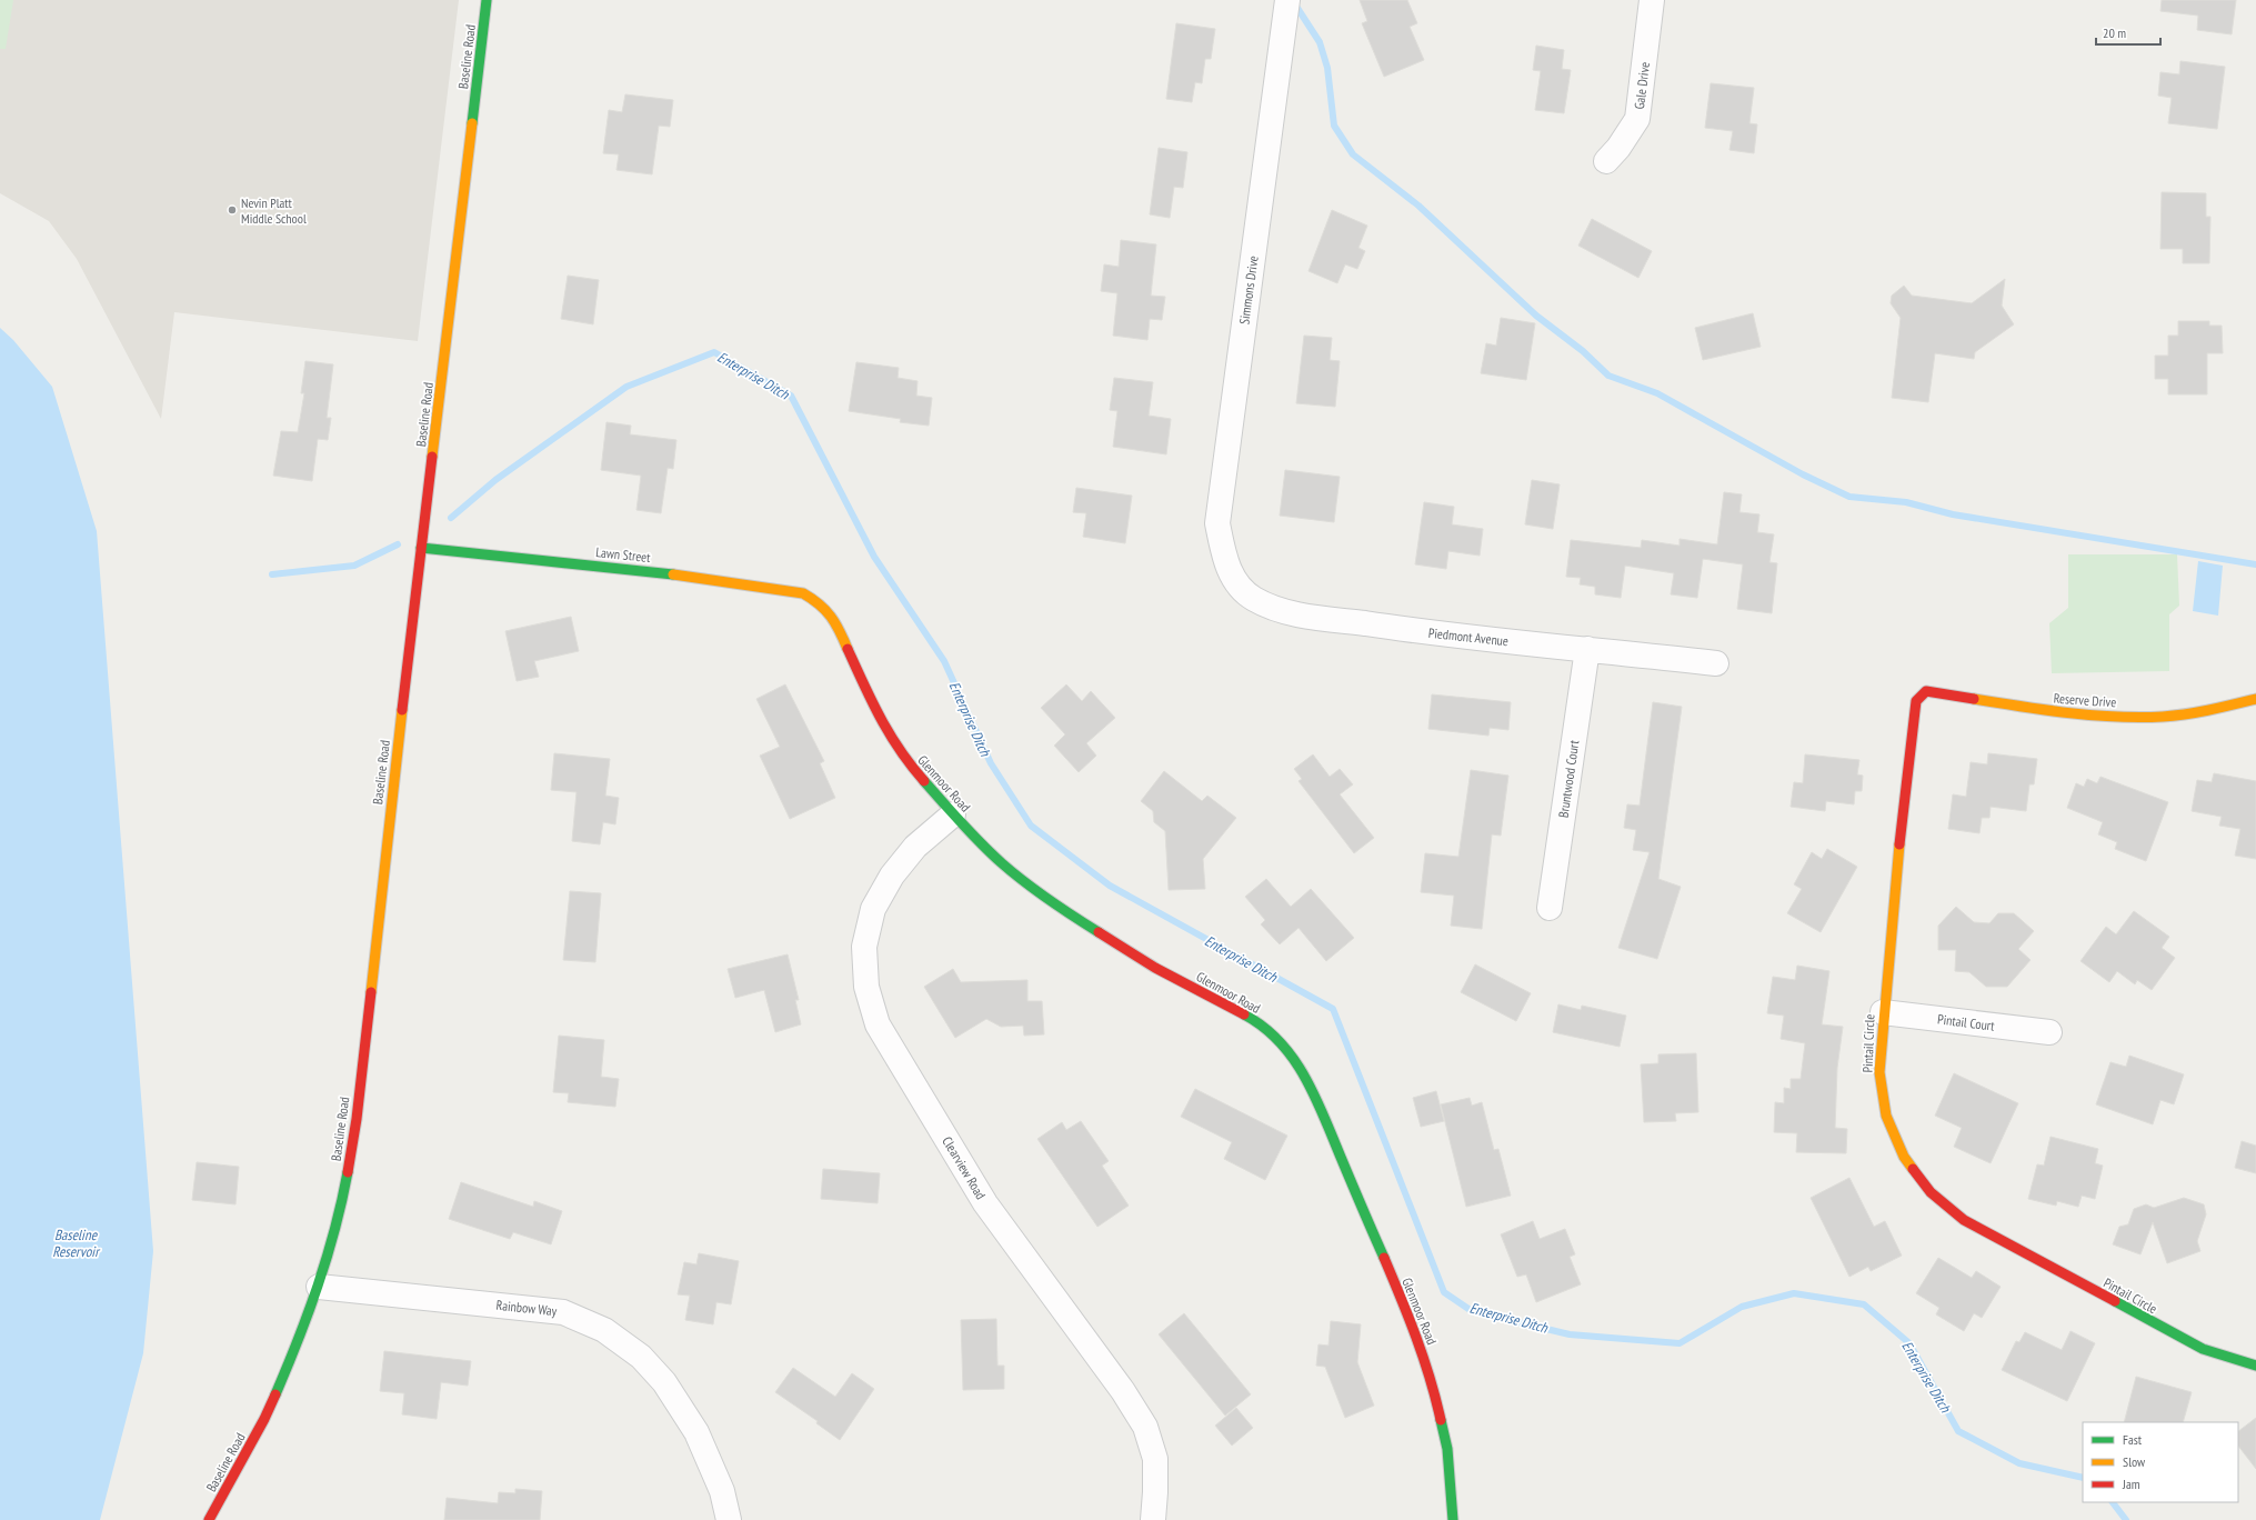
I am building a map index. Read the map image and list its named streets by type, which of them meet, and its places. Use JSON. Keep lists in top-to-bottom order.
{
  "streets": {
    "street": [
      "Baseline Road",
      "Gale Drive",
      "Simmons Drive",
      "Lawn Street",
      "Piedmont Avenue",
      "Reserve Drive",
      "Bruntwood Court",
      "Glenmoor Road",
      "Pintail Court",
      "Pintail Circle",
      "Clearview Road",
      "Rainbow Way"
    ]
  },
  "crossings": [
    ["Baseline Road", "Lawn Street"],
    ["Baseline Road", "Rainbow Way"],
    ["Simmons Drive", "Piedmont Avenue"],
    ["Lawn Street", "Glenmoor Road"],
    ["Piedmont Avenue", "Bruntwood Court"],
    ["Reserve Drive", "Pintail Circle"],
    ["Glenmoor Road", "Clearview Road"],
    ["Pintail Court", "Pintail Circle"]
  ],
  "water": ["Enterprise Ditch", "Baseline Reservoir"],
  "places": ["Nevin Platt Middle School"],
  "legend": ["Fast", "Slow", "Jam"],
  "scale_bar": "20 m"
}
